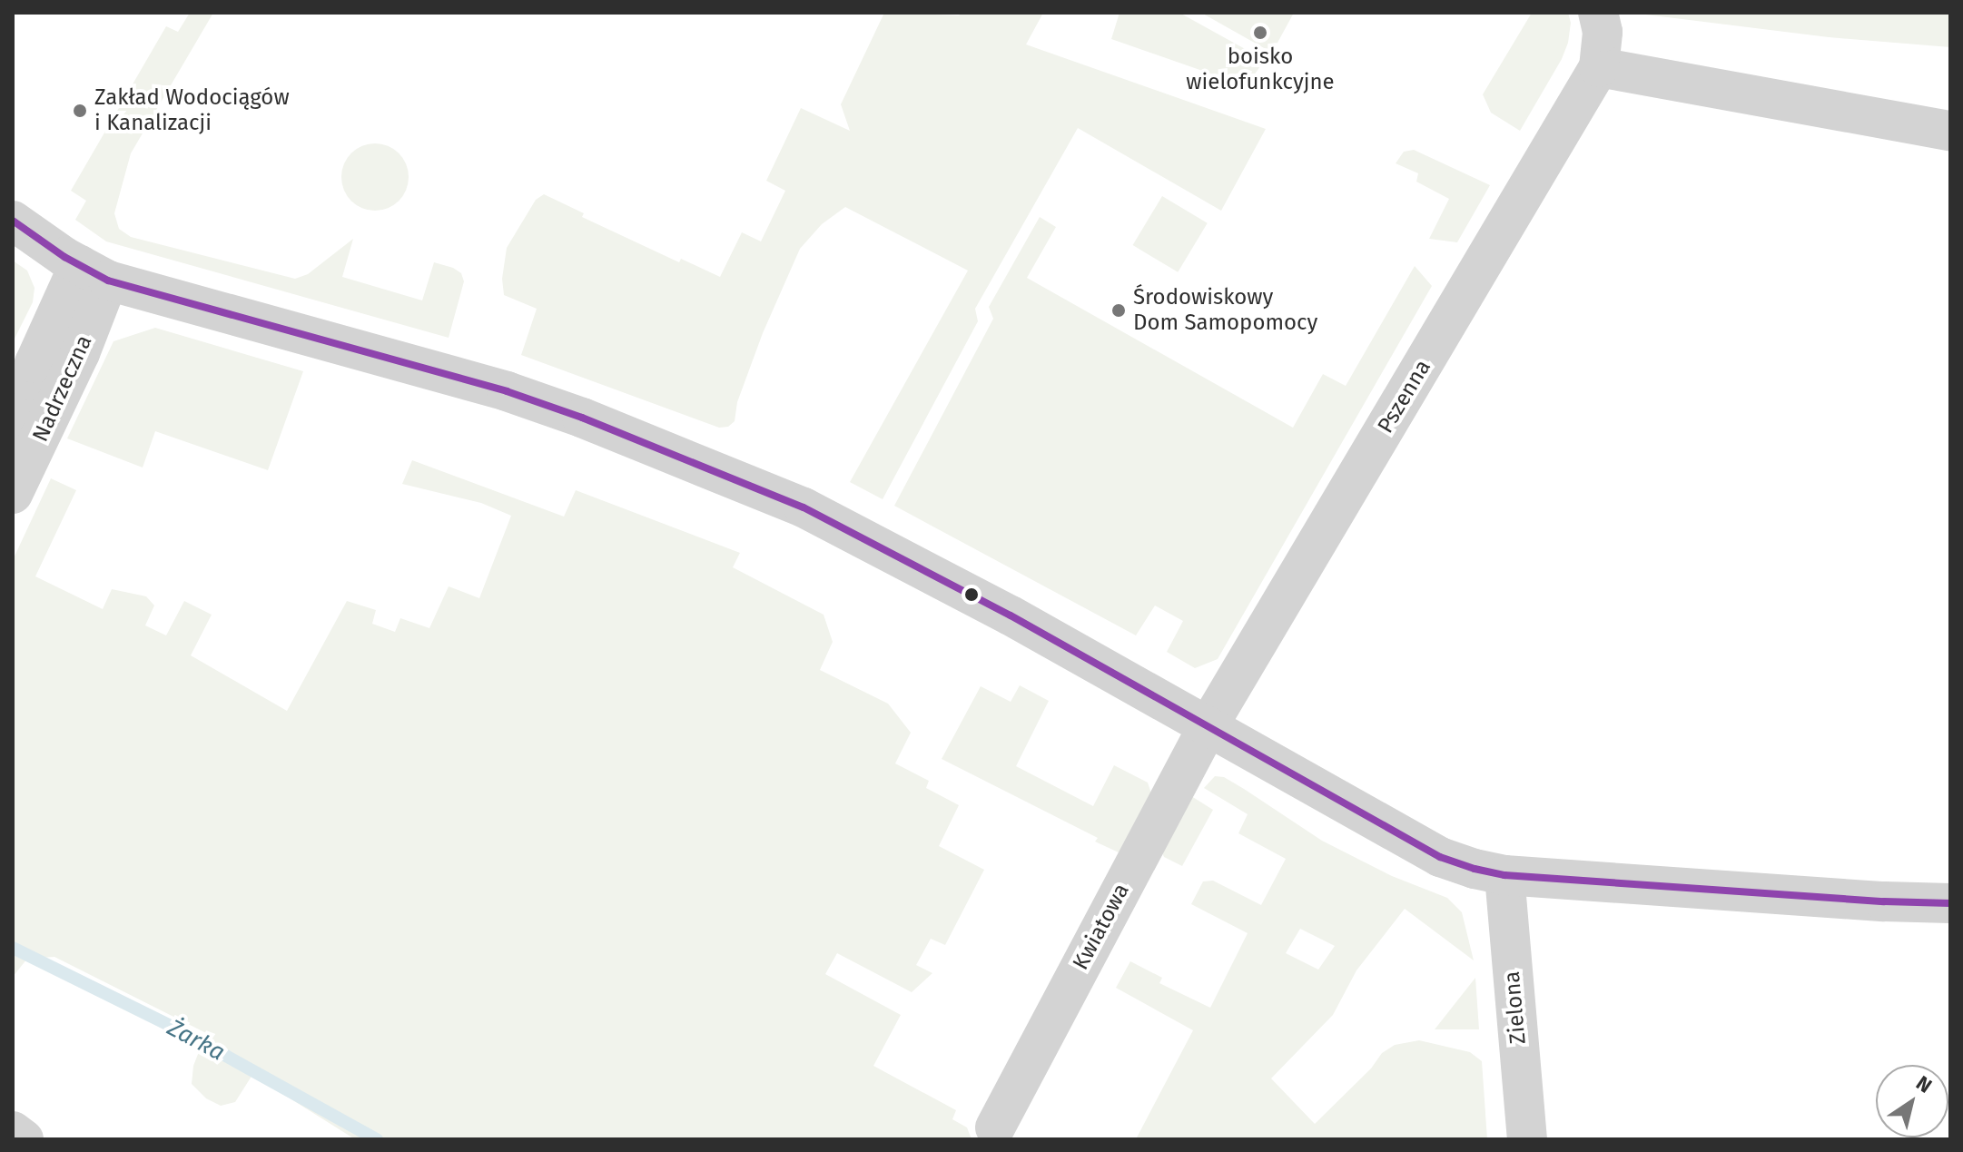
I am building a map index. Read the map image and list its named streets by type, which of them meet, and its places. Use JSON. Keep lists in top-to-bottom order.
{
  "streets": {
    "street": [
      "Nadrzeczna",
      "Pszenna",
      "Kwiatowa",
      "Zielona"
    ]
  },
  "crossings": [
    ["Pszenna", "Kwiatowa"]
  ],
  "water": ["Żarka"],
  "places": ["boisko wielofunkcyjne", "Zakład Wodociągów i Kanalizacji", "Środowiskowy Dom Samopomocy"],
  "north": "top right"
}
